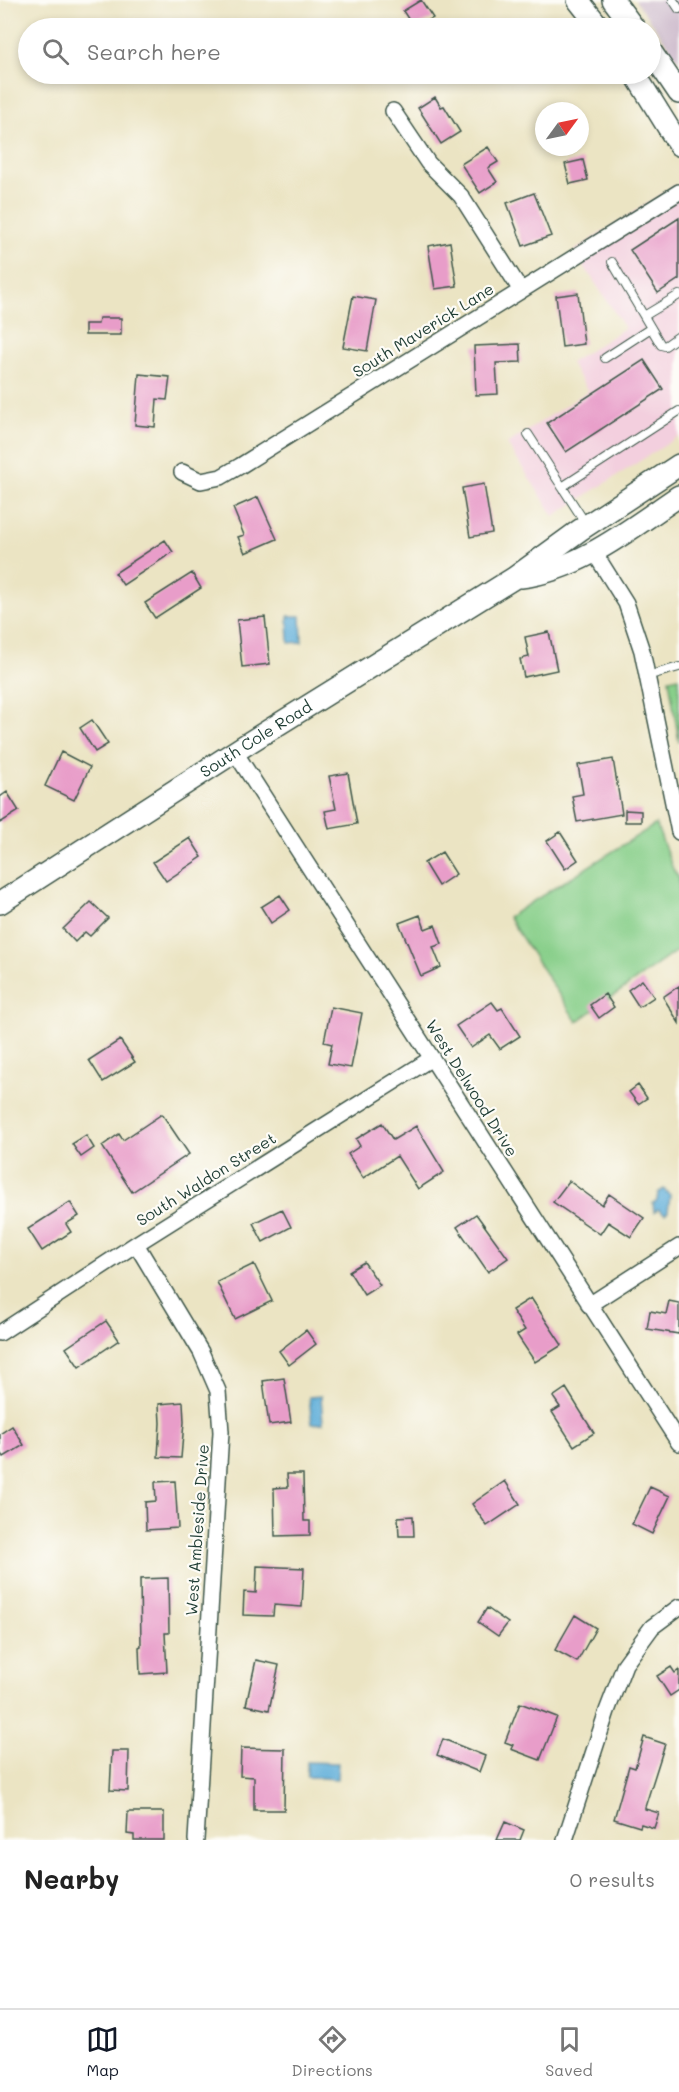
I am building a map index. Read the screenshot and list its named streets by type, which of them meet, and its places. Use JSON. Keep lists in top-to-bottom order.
{
  "streets": {
    "main road": ["South Cole Road"],
    "street": [
      "South Maverick Lane",
      "West Delwood Drive",
      "South Waldon Street",
      "West Ambleside Drive"
    ]
  },
  "crossings": [
    ["South Cole Road", "West Delwood Drive"],
    ["West Delwood Drive", "South Waldon Street"],
    ["South Waldon Street", "West Ambleside Drive"]
  ],
  "north": "top right",
  "page": {
    "search": "Search here",
    "heading": ["Nearby", "0 results"],
    "nav": ["Map", "Directions", "Saved"]
  }
}
